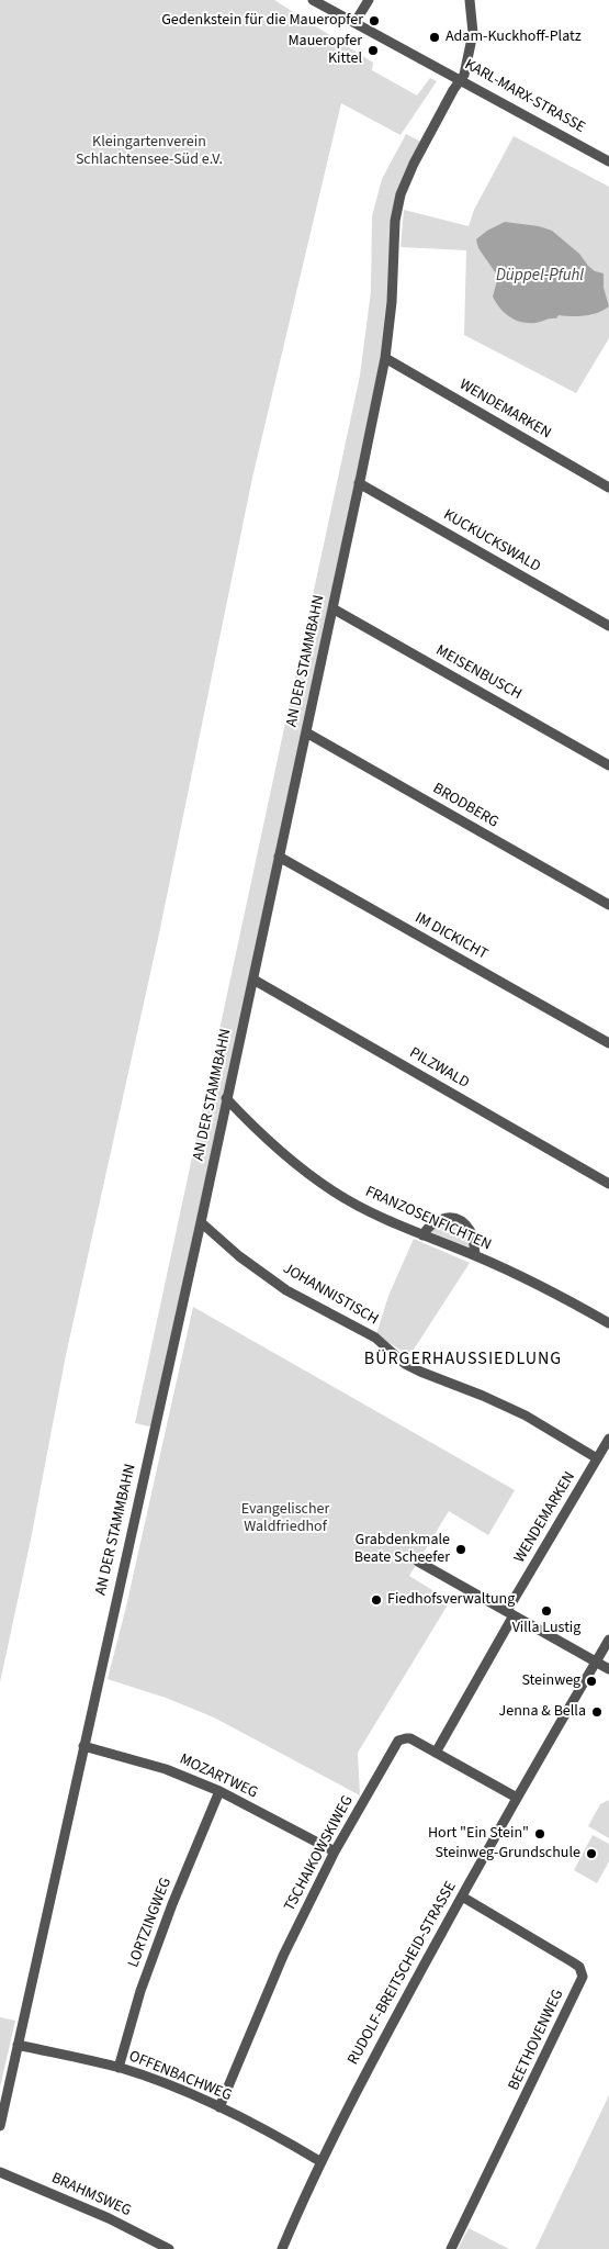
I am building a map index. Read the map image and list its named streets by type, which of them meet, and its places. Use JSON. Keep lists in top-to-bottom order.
{
  "streets": {
    "street": [
      "KARL-MARX-STRASSE",
      "WENDEMARKEN",
      "KUCKUCKSWALD",
      "AN DER STAMMBAHN",
      "MEISENBUSCH",
      "BRODBERG",
      "IM DICKICHT",
      "PILZWALD",
      "FRANZOSENFICHTEN",
      "JOHANNISTISCH",
      "MOZARTWEG",
      "TSCHAIKOWSKIWEG",
      "LORTZINGWEG",
      "RUDOLF-BREITSCHEID-STRASSE",
      "BEETHOVENWEG",
      "OFFENBACHWEG",
      "BRAHMSWEG"
    ]
  },
  "crossings": [
    ["KARL-MARX-STRASSE", "AN DER STAMMBAHN"],
    ["WENDEMARKEN", "AN DER STAMMBAHN"],
    ["WENDEMARKEN", "JOHANNISTISCH"],
    ["WENDEMARKEN", "TSCHAIKOWSKIWEG"],
    ["KUCKUCKSWALD", "AN DER STAMMBAHN"],
    ["AN DER STAMMBAHN", "MEISENBUSCH"],
    ["AN DER STAMMBAHN", "BRODBERG"],
    ["AN DER STAMMBAHN", "IM DICKICHT"],
    ["AN DER STAMMBAHN", "PILZWALD"],
    ["AN DER STAMMBAHN", "FRANZOSENFICHTEN"],
    ["AN DER STAMMBAHN", "JOHANNISTISCH"],
    ["AN DER STAMMBAHN", "MOZARTWEG"],
    ["AN DER STAMMBAHN", "OFFENBACHWEG"],
    ["MOZARTWEG", "TSCHAIKOWSKIWEG"],
    ["MOZARTWEG", "LORTZINGWEG"],
    ["TSCHAIKOWSKIWEG", "RUDOLF-BREITSCHEID-STRASSE"],
    ["TSCHAIKOWSKIWEG", "OFFENBACHWEG"],
    ["LORTZINGWEG", "OFFENBACHWEG"],
    ["RUDOLF-BREITSCHEID-STRASSE", "BEETHOVENWEG"],
    ["RUDOLF-BREITSCHEID-STRASSE", "OFFENBACHWEG"]
  ],
  "districts": ["BÜRGERHAUSSIEDLUNG"],
  "water": ["Düppel-Pfuhl"],
  "parks": ["Kleingartenverein Schlachtensee-Süd e.V.", "Evangelischer Waldfriedhof"],
  "places": [
    "Gedenkstein für die Maueropfer",
    "Adam-Kuckhoff-Platz",
    "Maueropfer Kittel",
    "Grabdenkmale Beate Scheefer",
    "Fiedhofsverwaltung",
    "Villa Lustig",
    "Steinweg",
    "Jenna & Bella",
    "Hort \"Ein Stein\"",
    "Steinweg-Grundschule"
  ]
}
